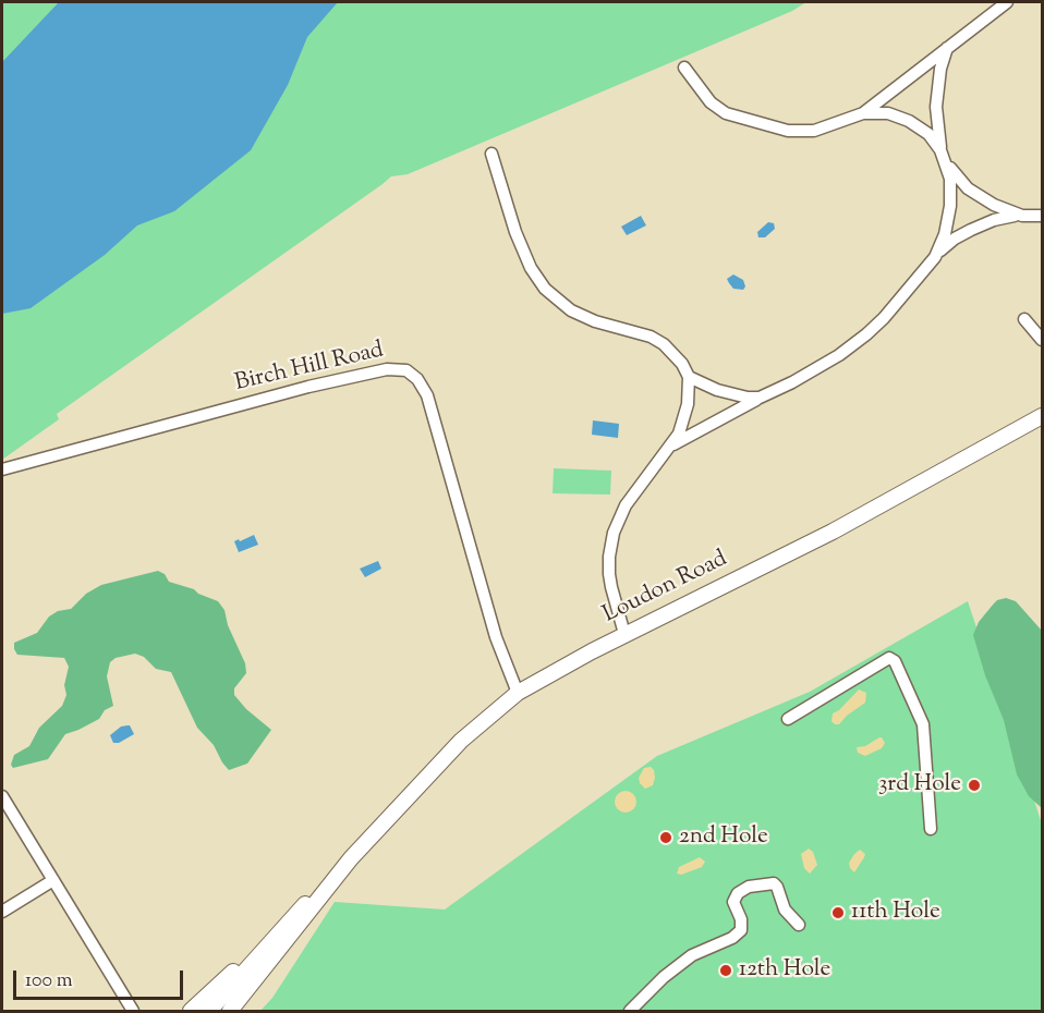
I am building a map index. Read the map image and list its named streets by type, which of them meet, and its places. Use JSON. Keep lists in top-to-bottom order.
{
  "streets": {
    "main road": ["Loudon Road"],
    "street": ["Birch Hill Road"]
  },
  "crossings": [
    ["Birch Hill Road", "Loudon Road"]
  ],
  "places": [
    "3rd Hole",
    "2nd Hole",
    "11th Hole",
    "12th Hole"
  ],
  "scale_bar": "100 m"
}
